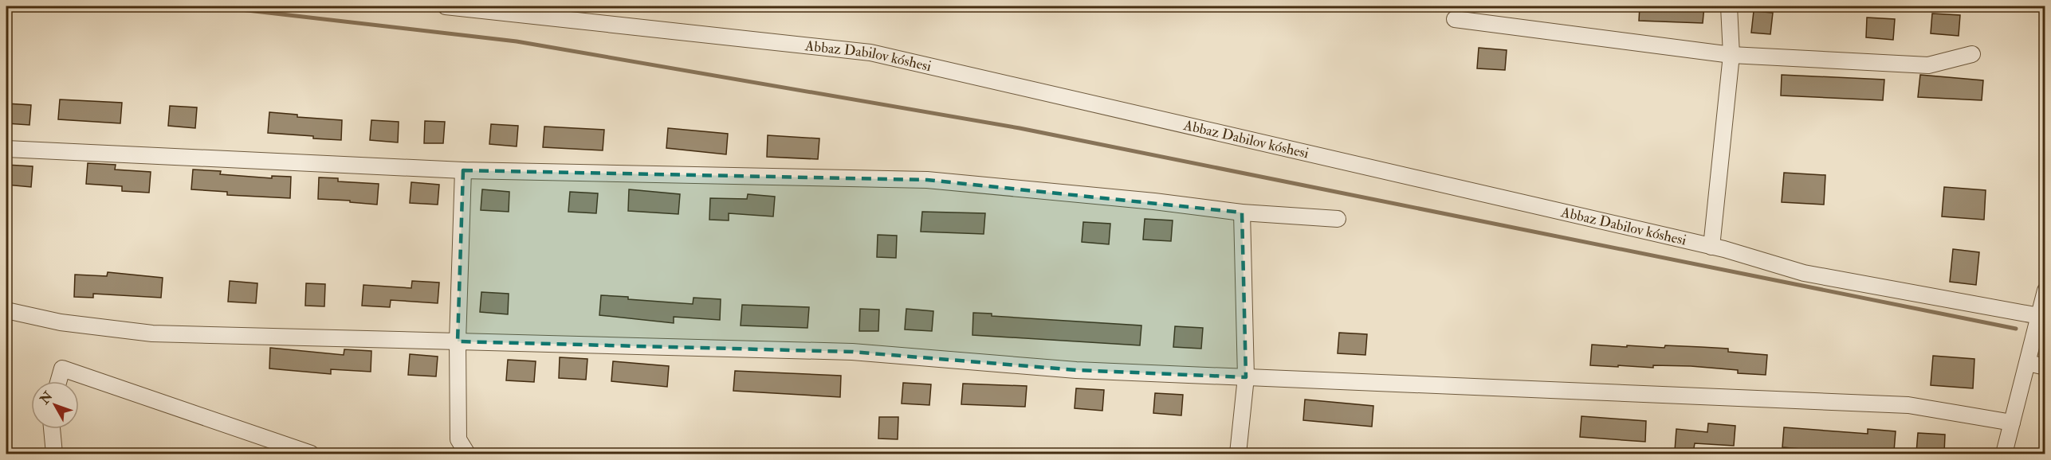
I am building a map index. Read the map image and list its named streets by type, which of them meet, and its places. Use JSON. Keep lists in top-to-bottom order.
{
  "streets": {
    "street": ["Abbaz Dabilov kóshesi"]
  },
  "north": "top left"
}
